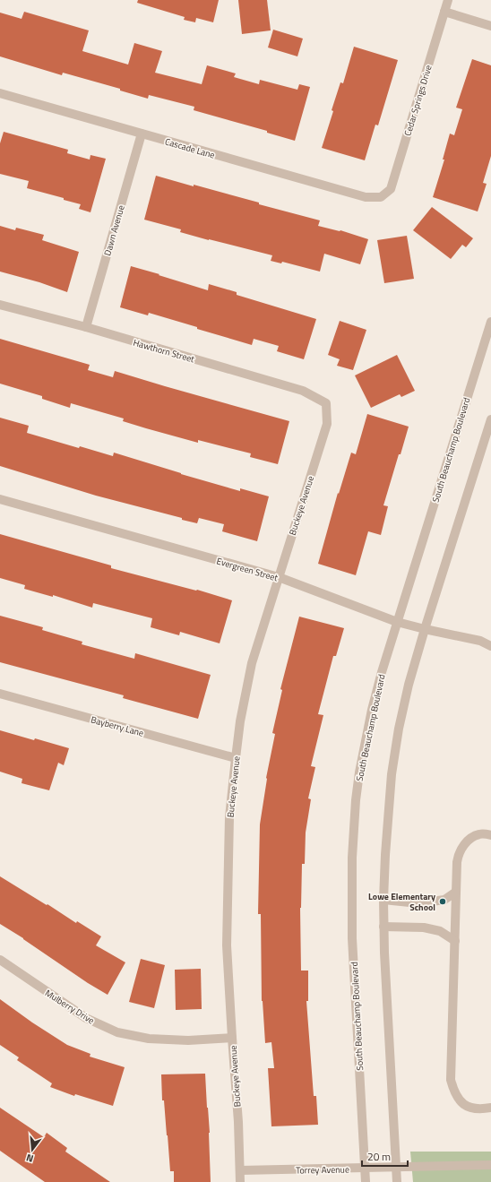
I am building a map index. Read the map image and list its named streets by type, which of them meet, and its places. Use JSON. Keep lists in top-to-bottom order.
{
  "streets": {
    "street": [
      "Cedar Springs Drive",
      "Cascade Lane",
      "Dawn Avenue",
      "Hawthorn Street",
      "South Beauchamp Boulevard",
      "Buckeye Avenue",
      "Evergreen Street",
      "Bayberry Lane",
      "Mulberry Drive",
      "Torrey Avenue"
    ]
  },
  "crossings": [
    ["Cedar Springs Drive", "Cascade Lane"],
    ["Cascade Lane", "Dawn Avenue"],
    ["Dawn Avenue", "Hawthorn Street"],
    ["Hawthorn Street", "Buckeye Avenue"],
    ["South Beauchamp Boulevard", "Evergreen Street"],
    ["South Beauchamp Boulevard", "Torrey Avenue"],
    ["Buckeye Avenue", "Evergreen Street"],
    ["Buckeye Avenue", "Bayberry Lane"],
    ["Buckeye Avenue", "Mulberry Drive"],
    ["Buckeye Avenue", "Torrey Avenue"]
  ],
  "places": ["Lowe Elementary School"],
  "scale_bar": "20 m",
  "north": "bottom"
}
